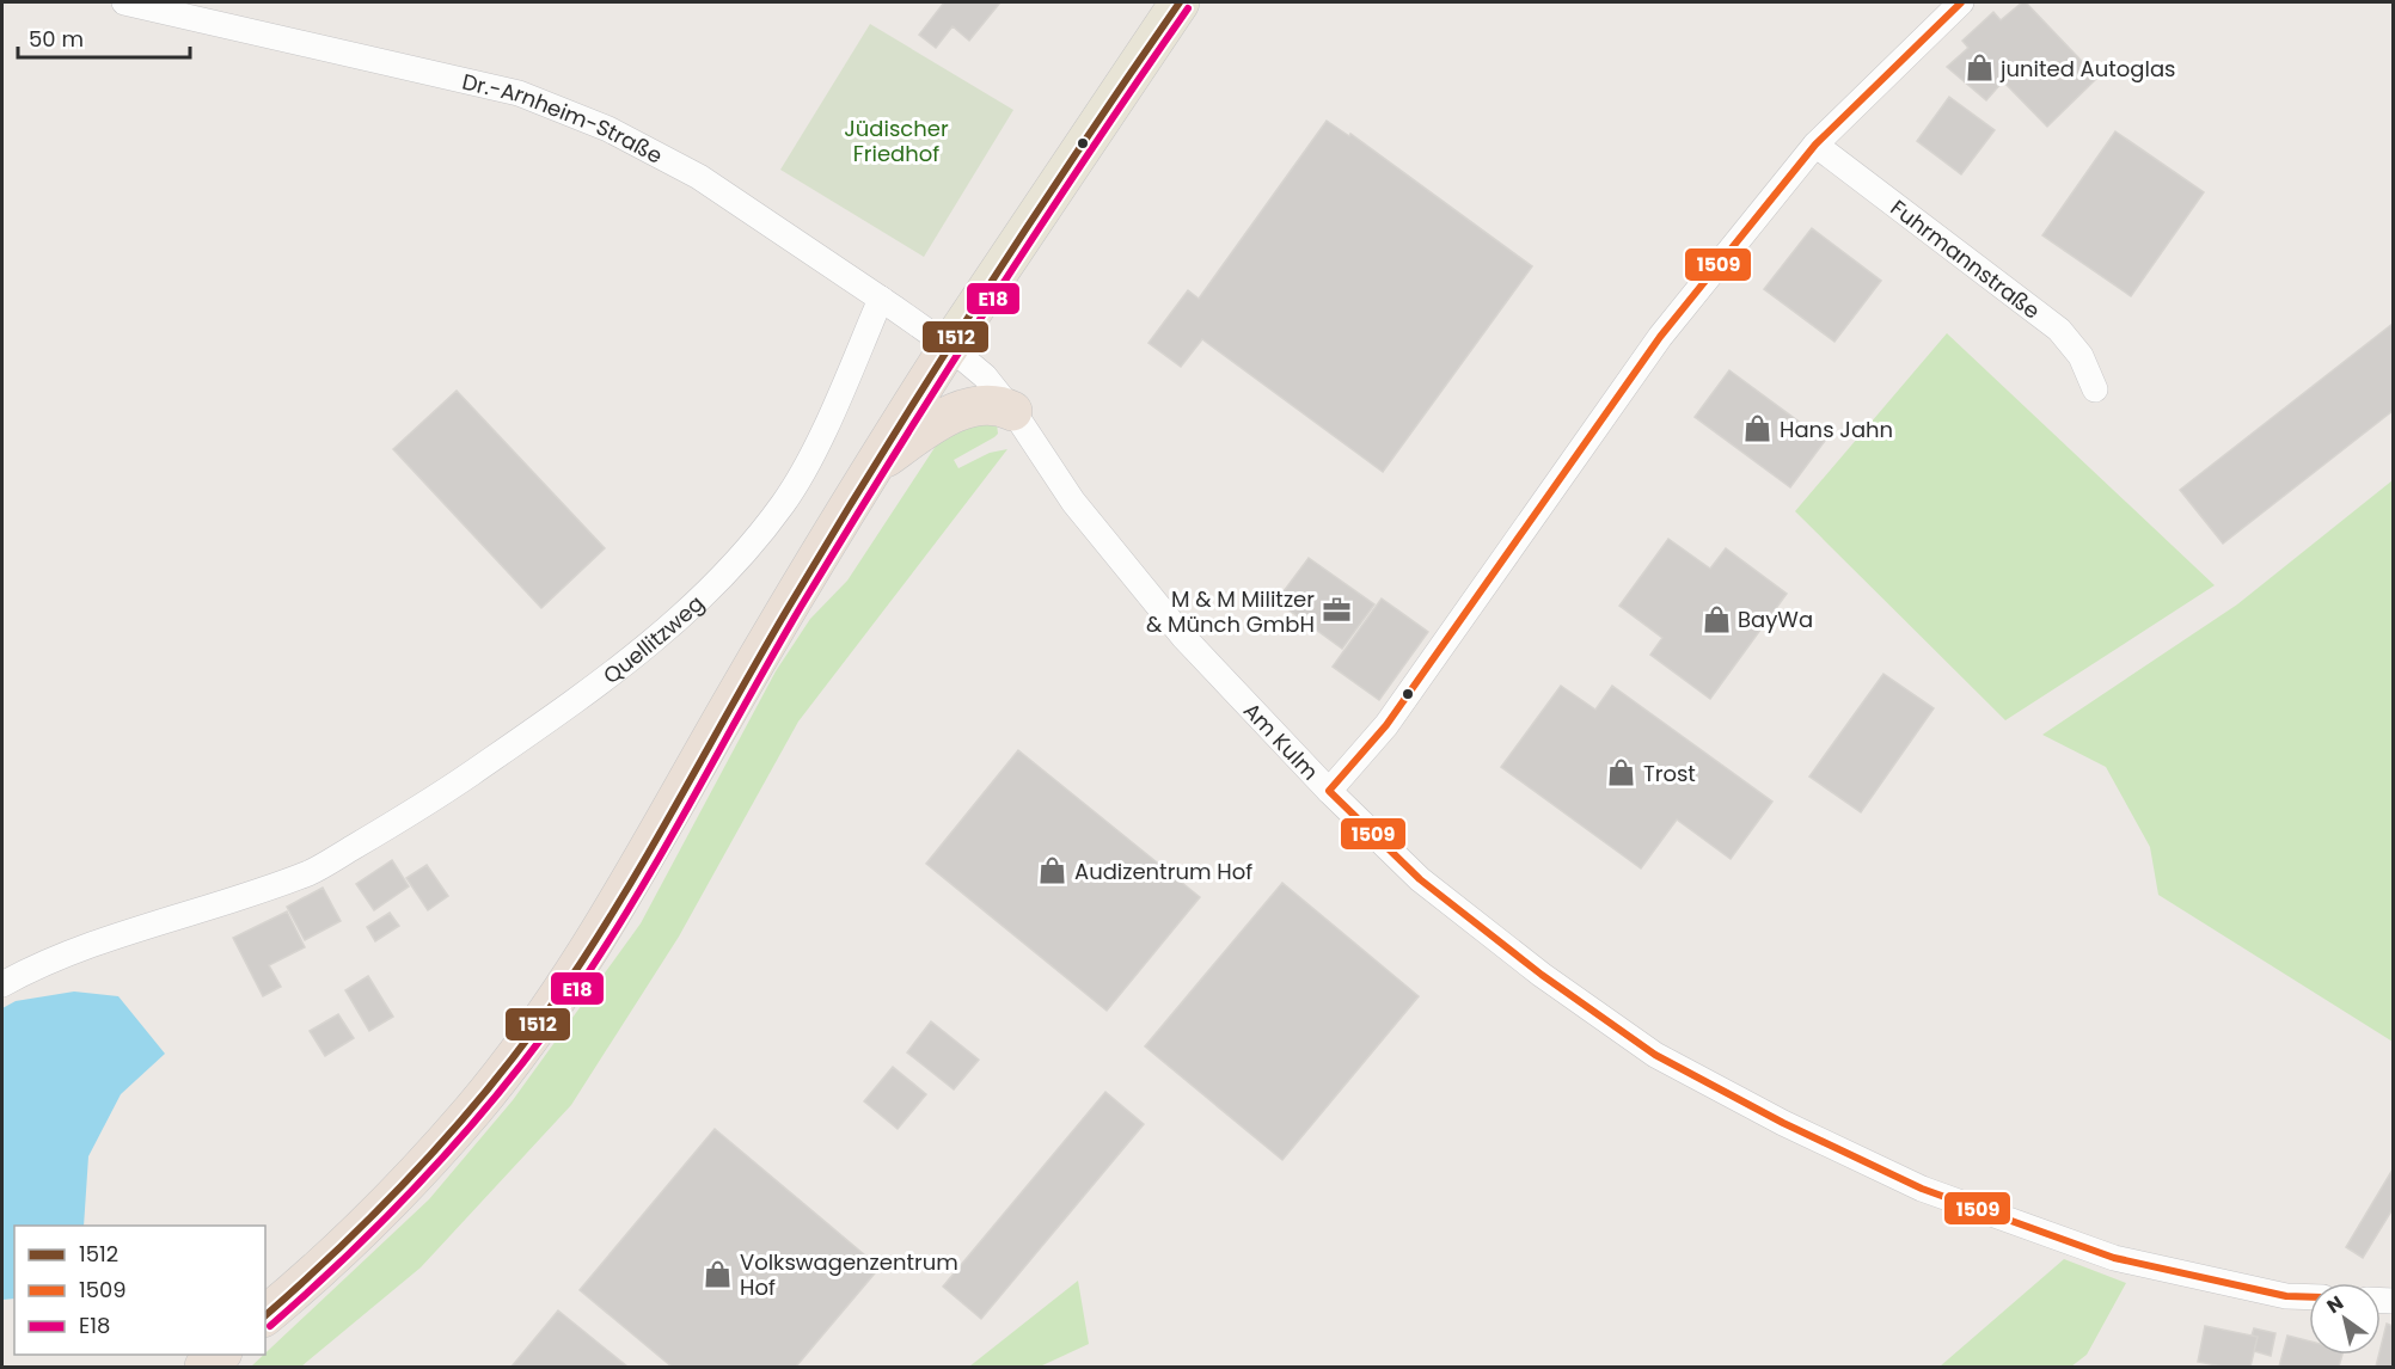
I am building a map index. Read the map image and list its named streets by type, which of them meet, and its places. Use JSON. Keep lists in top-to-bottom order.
{
  "streets": {
    "street": [
      "Dr.-Arnheim-Straße",
      "Fuhrmannstraße",
      "Quellitzweg",
      "Am Kulm"
    ]
  },
  "crossings": [
    ["Dr.-Arnheim-Straße", "Quellitzweg"],
    ["Dr.-Arnheim-Straße", "Am Kulm"]
  ],
  "parks": ["Jüdischer Friedhof"],
  "places": {
    "shop": [
      "junited Autoglas",
      "Hans Jahn",
      "BayWa",
      "Trost",
      "Audizentrum Hof",
      "Volkswagenzentrum Hof"
    ],
    "office": ["M & M Militzer & Münch GmbH"]
  },
  "lines": ["transit line 1512", "transit line 1509", "transit line E18"],
  "legend": ["1512", "1509", "E18"],
  "scale_bar": "50 m",
  "north": "top left"
}
